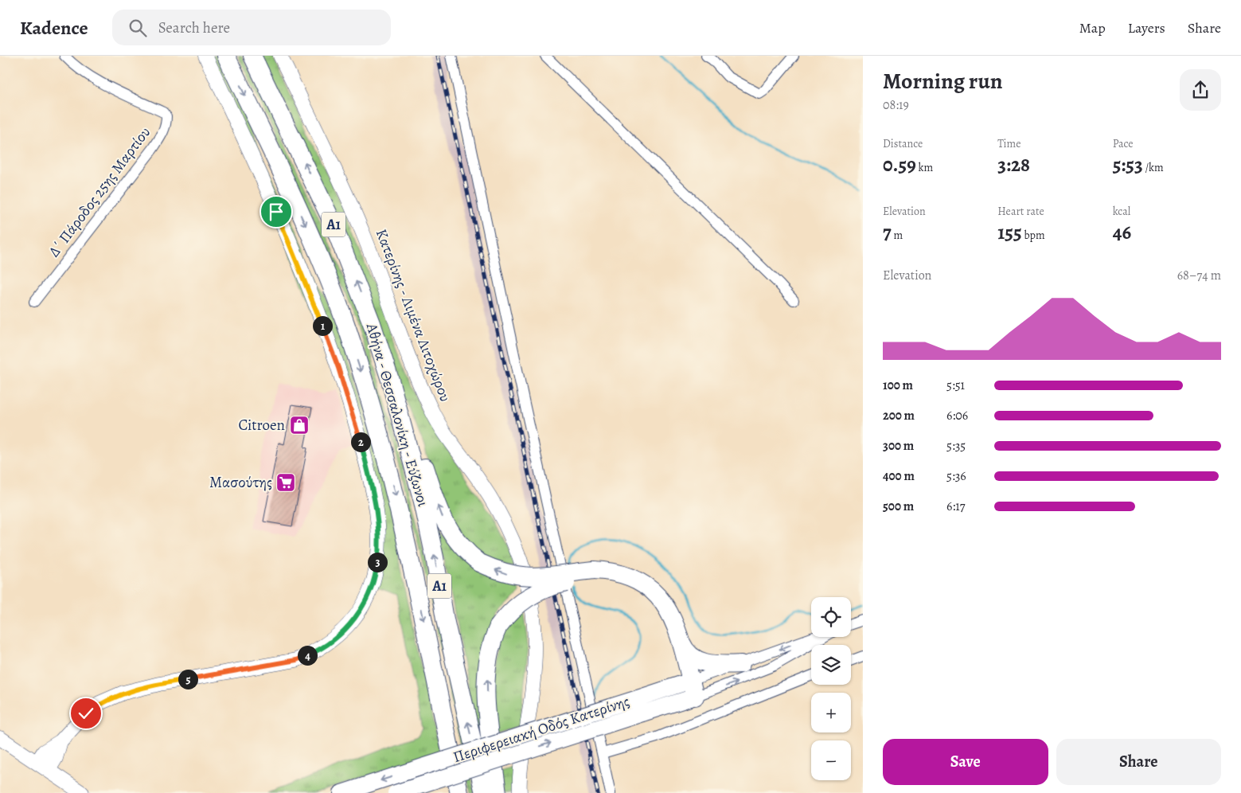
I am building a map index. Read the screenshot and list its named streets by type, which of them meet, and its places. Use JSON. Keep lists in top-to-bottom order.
{
  "streets": {
    "highway": ["Α1", "Αθήνα - Θεσσαλονίκη - Εύζωνοι"],
    "main road": ["Περιφερειακή Οδός Κατερίνης"],
    "street": ["Δ΄ Πάροδος 25ης Μαρτίου", "Κατερίνης - Λιμένα Λιτοχώρου"]
  },
  "places": {
    "shop": ["Citroen"],
    "supermarket": ["Μασούτης"]
  },
  "page": {
    "header": "Kadence",
    "search": "Search here",
    "nav": ["Map", "Layers", "Share"],
    "heading": ["Morning run", "08:19"],
    "stats": [
      ["Distance", "0.59 km"],
      ["Time", "3:28"],
      ["Pace", "5:53 /km"],
      ["Elevation", "7 m"],
      ["Heart rate", "155 bpm"],
      ["kcal", "46"]
    ],
    "chart": ["Elevation", "68–74 m"],
    "pins": [
      "1",
      "2",
      "3",
      "4",
      "5"
    ],
    "list": [
      {
        "name": "100 m",
        "note": "5:51"
      },
      {
        "name": "200 m",
        "note": "6:06"
      },
      {
        "name": "300 m",
        "note": "5:35"
      },
      {
        "name": "400 m",
        "note": "5:36"
      },
      {
        "name": "500 m",
        "note": "6:17"
      }
    ],
    "map_buttons": ["+", "−"],
    "buttons": ["Save", "Share"]
  }
}
